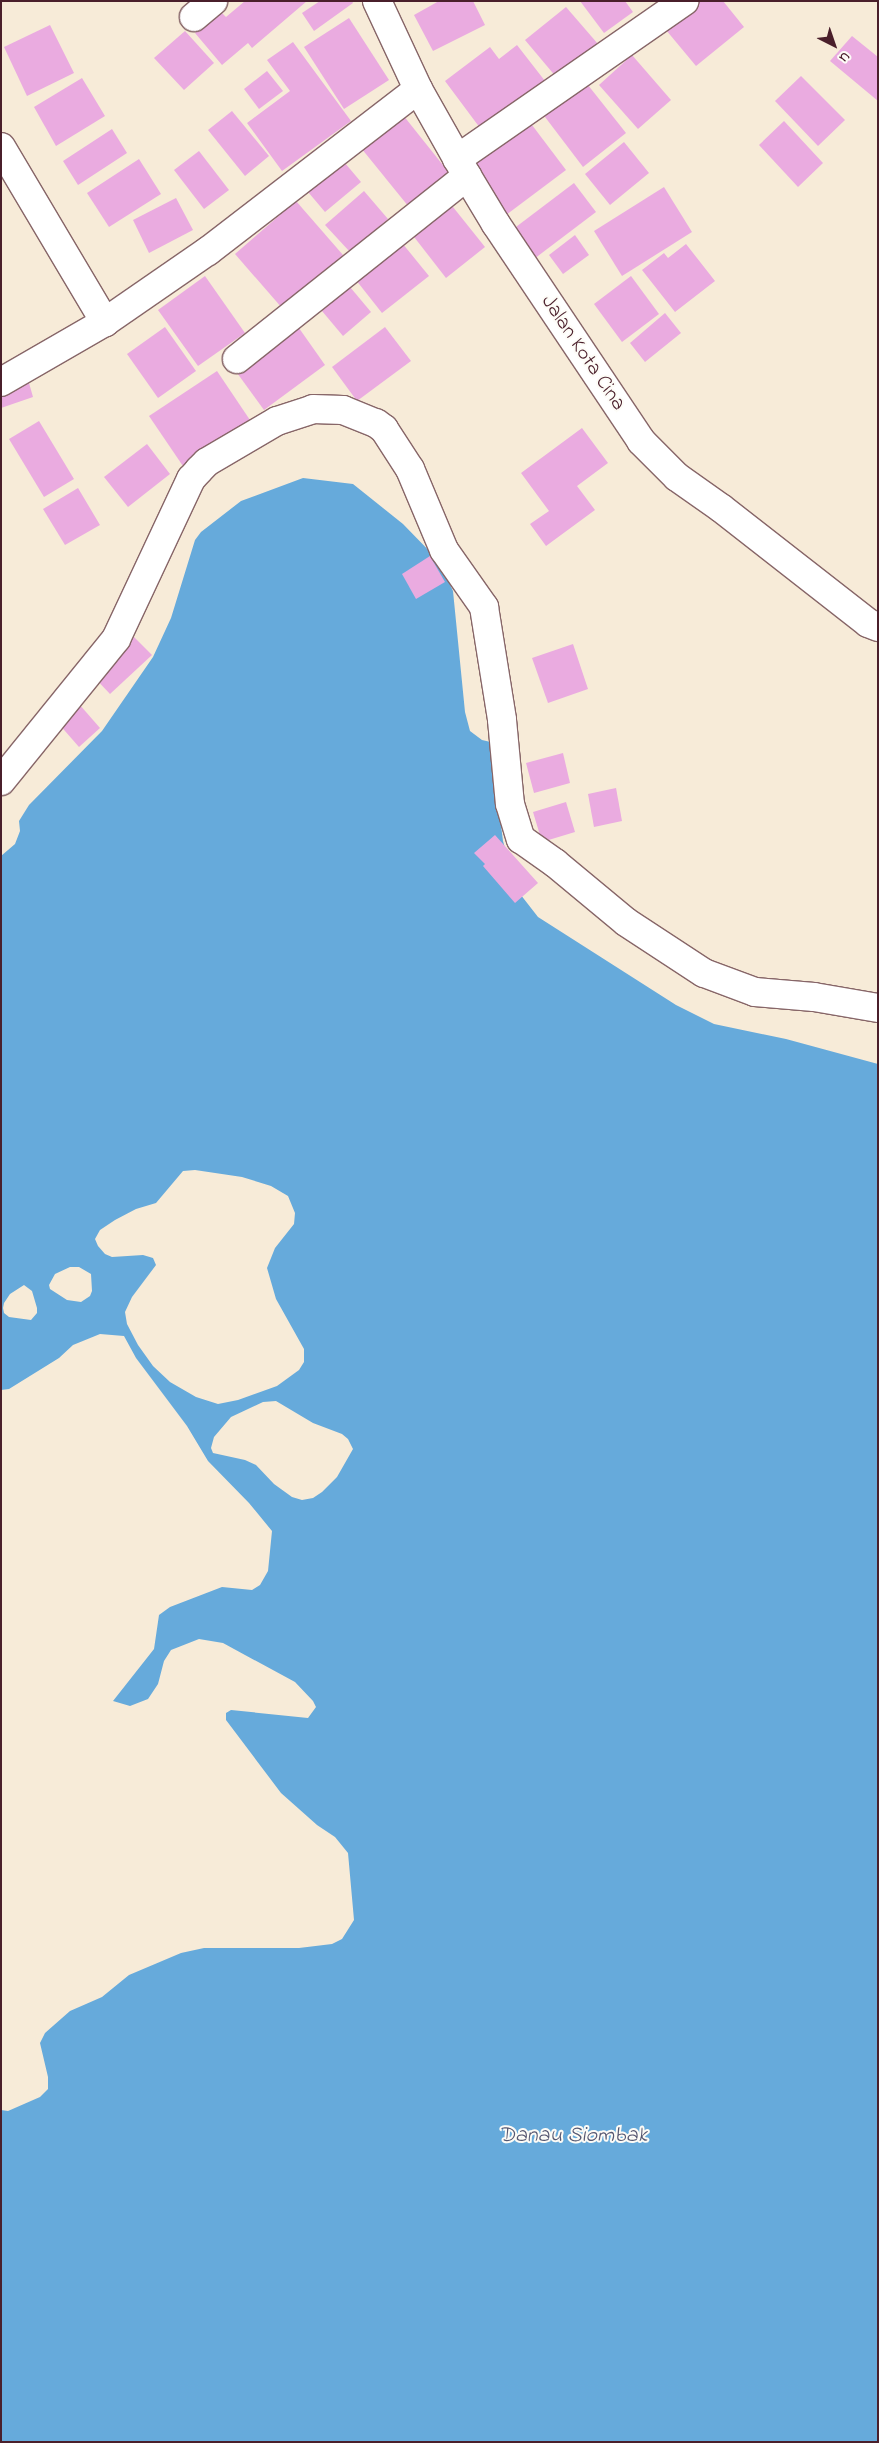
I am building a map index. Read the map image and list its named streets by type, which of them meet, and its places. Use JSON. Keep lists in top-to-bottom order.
{
  "streets": {
    "street": ["Jalan Kota Cina"]
  },
  "water": ["Danau Siombak"],
  "north": "bottom right"
}
